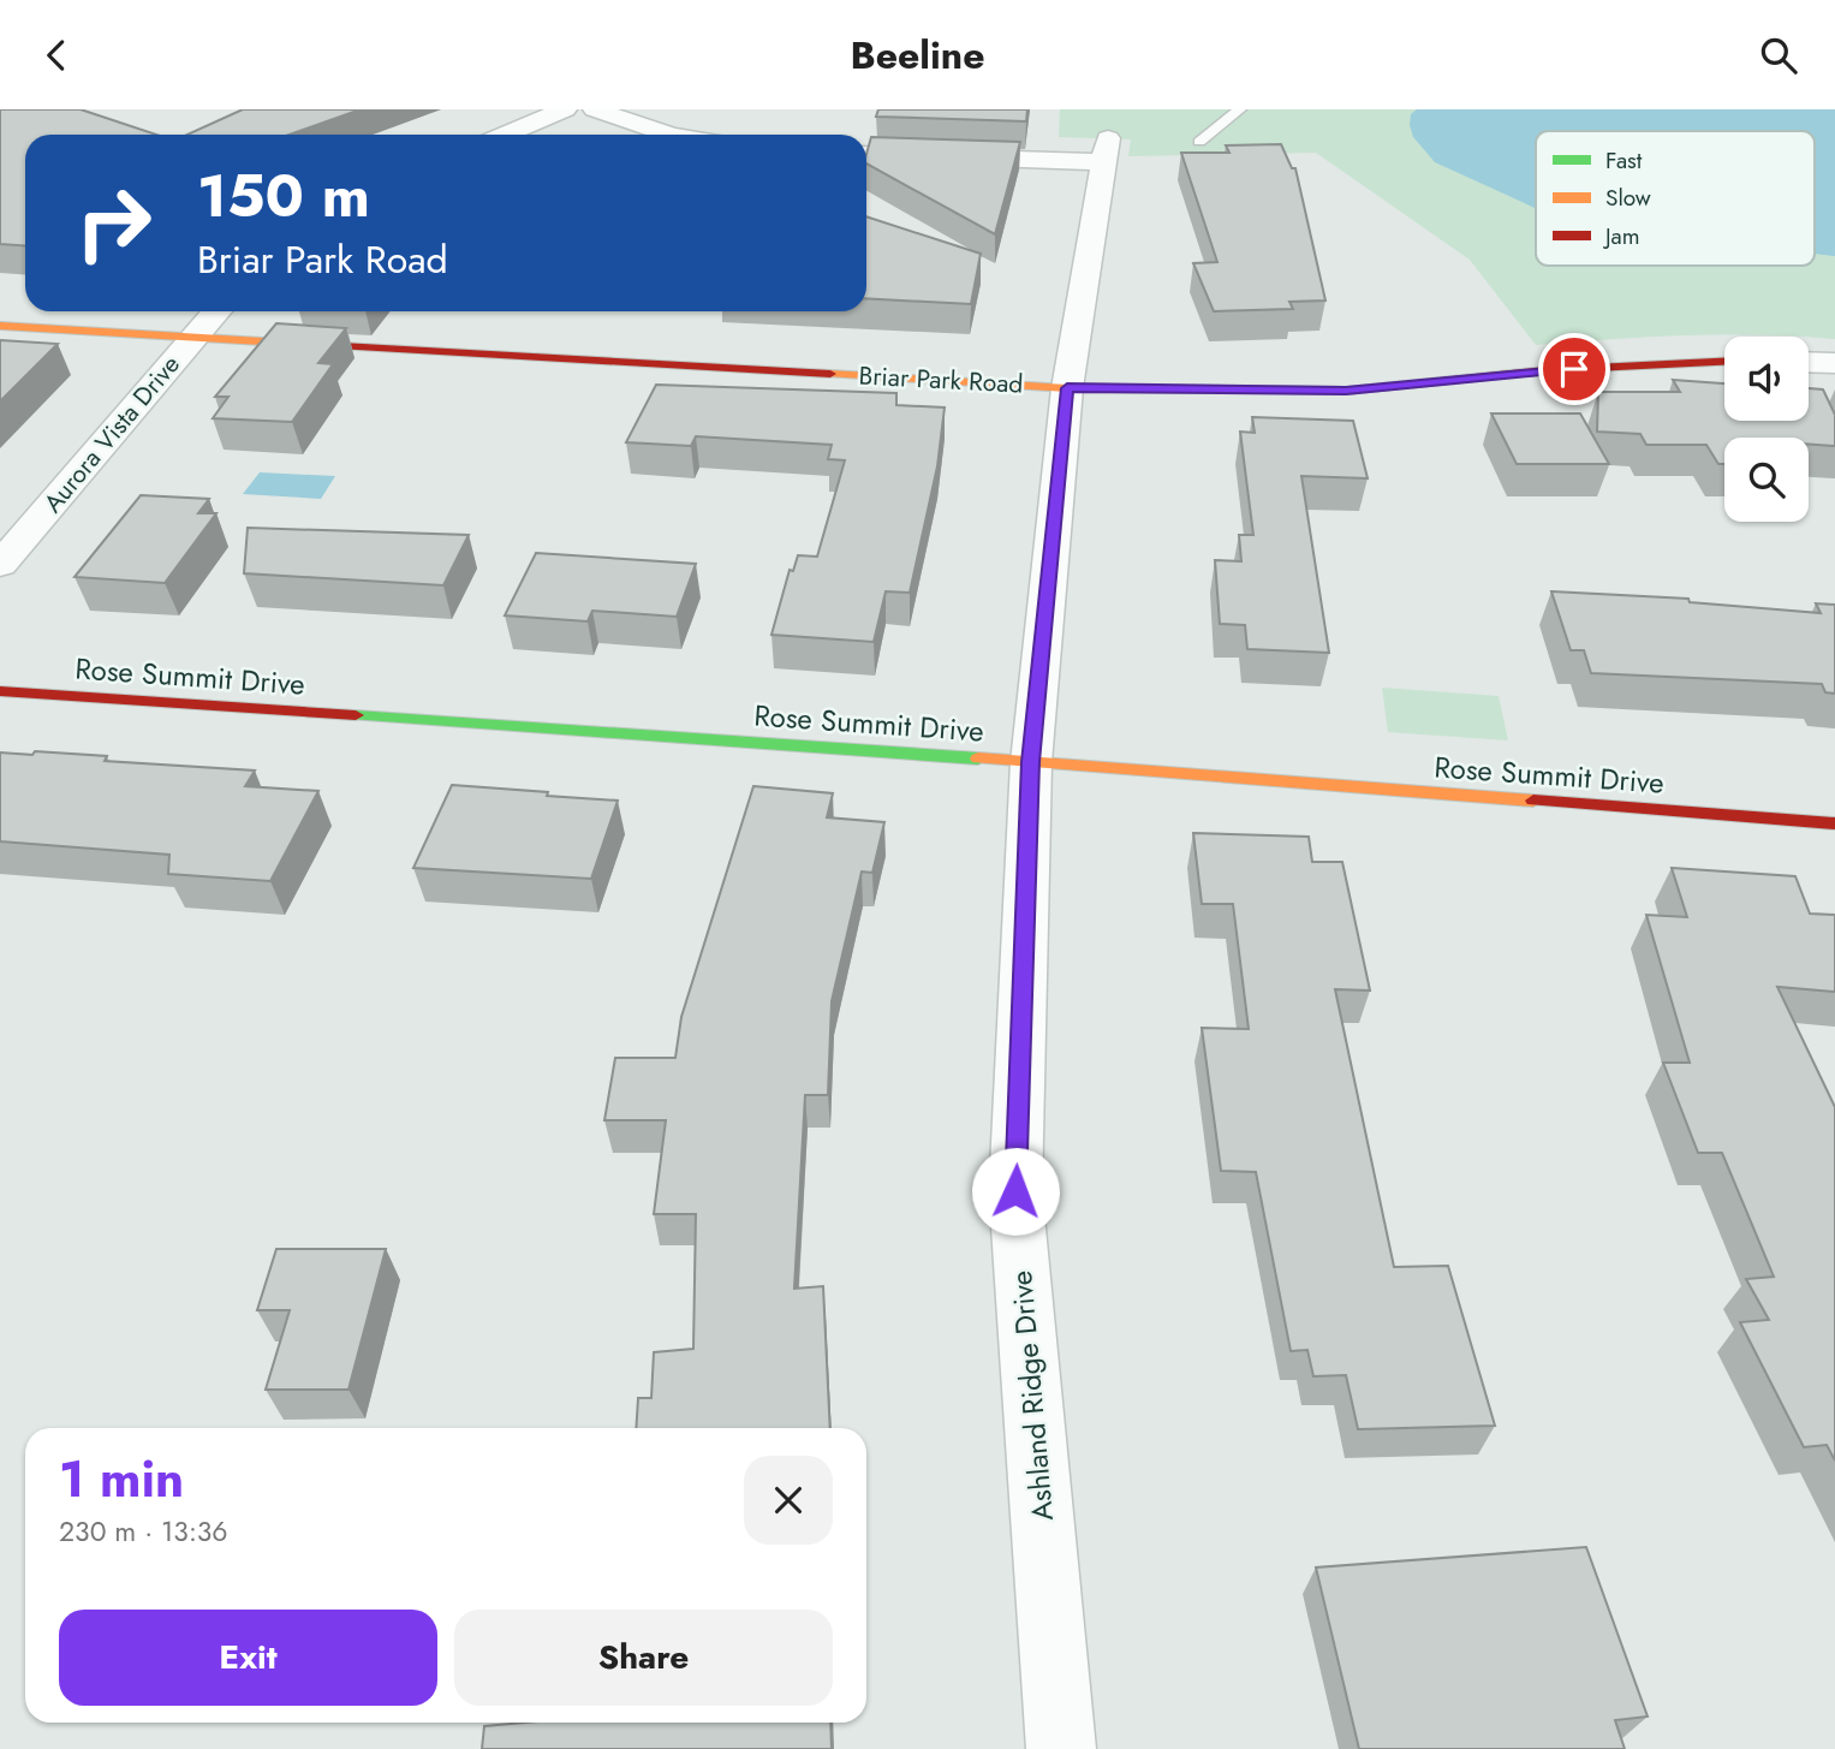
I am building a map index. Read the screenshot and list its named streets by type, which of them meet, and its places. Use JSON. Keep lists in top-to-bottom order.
{
  "streets": {
    "street": [
      "Briar Park Road",
      "Aurora Vista Drive",
      "Rose Summit Drive",
      "Ashland Ridge Drive"
    ]
  },
  "crossings": [
    ["Briar Park Road", "Aurora Vista Drive"],
    ["Briar Park Road", "Ashland Ridge Drive"],
    ["Rose Summit Drive", "Ashland Ridge Drive"]
  ],
  "legend": ["Fast", "Slow", "Jam"],
  "page": {
    "header": "Beeline",
    "turn": ["150 m", "Briar Park Road"],
    "heading": ["1 min", "230 m · 13:36"],
    "buttons": ["Exit", "Share"]
  }
}
